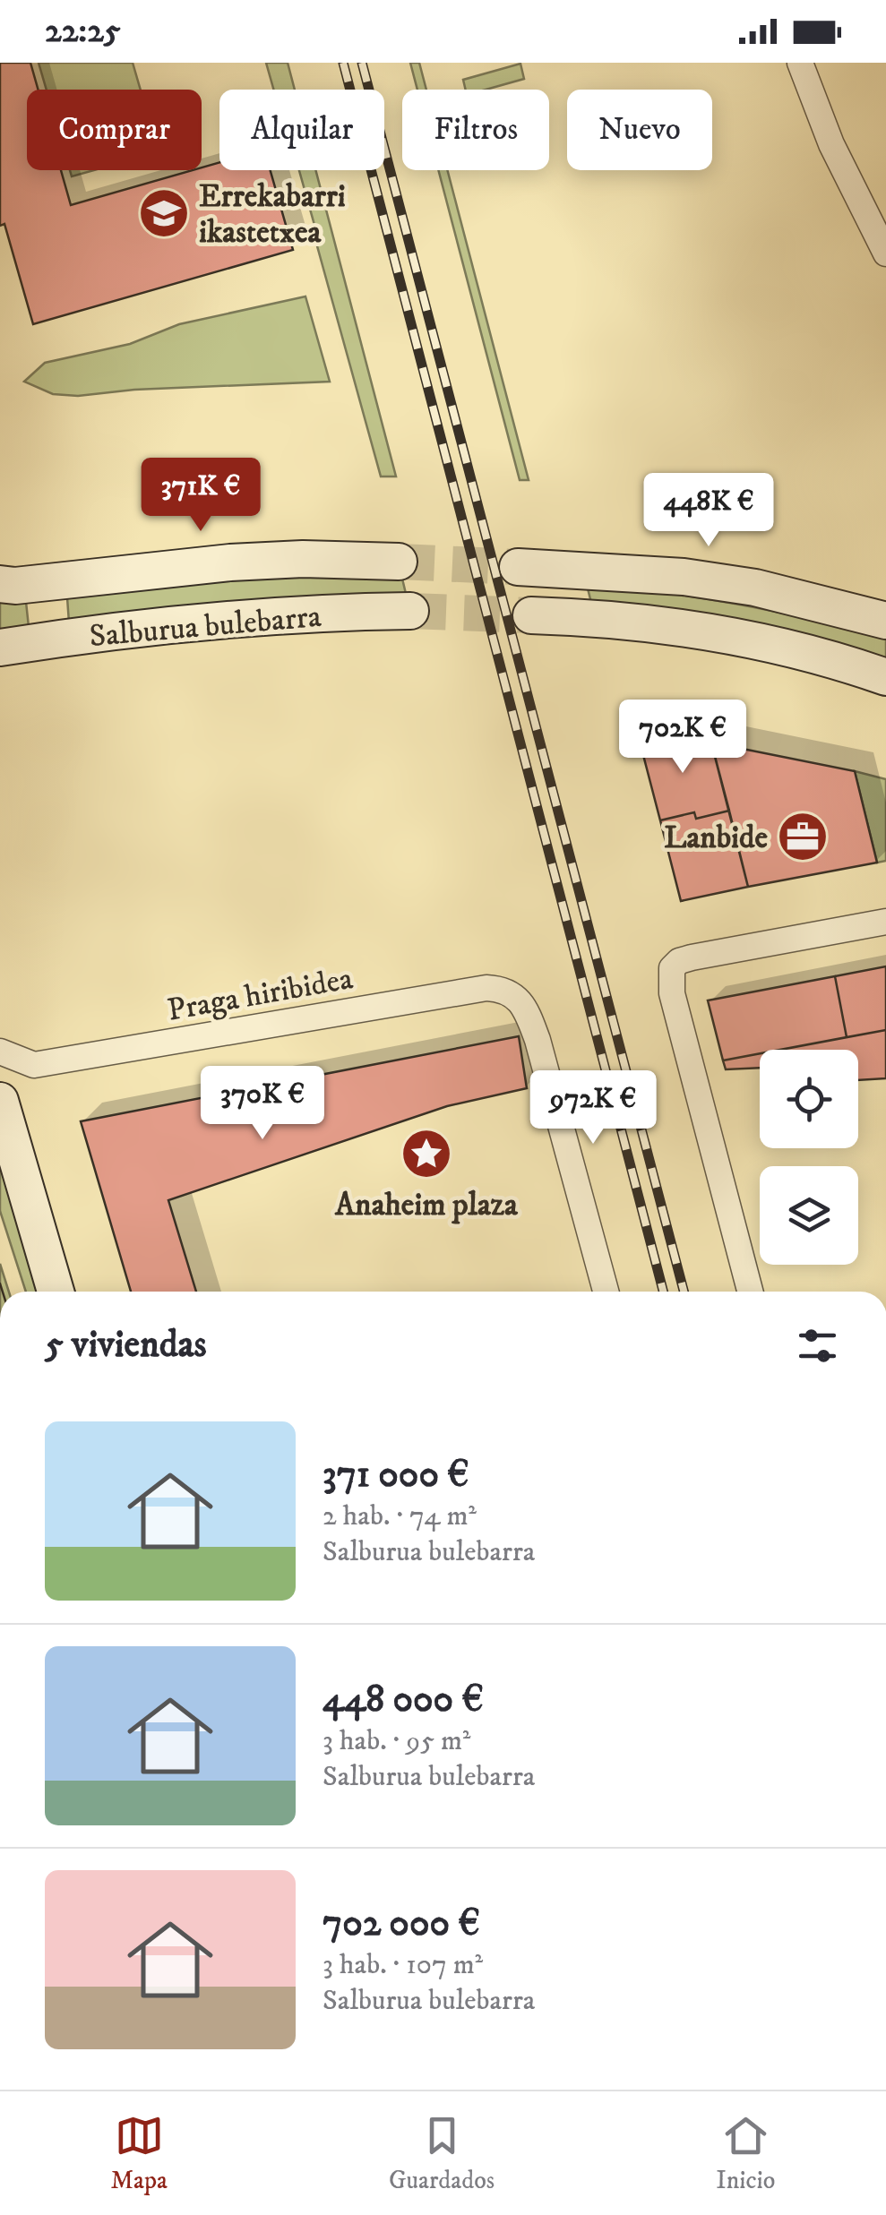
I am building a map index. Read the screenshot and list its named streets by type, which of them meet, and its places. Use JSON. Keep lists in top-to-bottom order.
{
  "streets": {
    "main road": ["Salburua bulebarra"],
    "street": ["Praga hiribidea"]
  },
  "places": {
    "school or university": ["Errekabarri ikastetxea"],
    "office": ["Lanbide"],
    "place": ["Anaheim plaza"]
  },
  "page": {
    "status": "22:25",
    "chip": [
      "Comprar",
      "Alquilar",
      "Filtros",
      "Nuevo"
    ],
    "price": [
      "371K €",
      "448K €",
      "702K €",
      "370K €",
      "972K €"
    ],
    "heading": "5 viviendas",
    "list": [
      {
        "name": "371 000 €",
        "note": "2 hab. · 74 m² · Salburua bulebarra"
      },
      {
        "name": "448 000 €",
        "note": "3 hab. · 95 m² · Salburua bulebarra"
      },
      {
        "name": "702 000 €",
        "note": "3 hab. · 107 m² · Salburua bulebarra"
      }
    ],
    "tabs": ["Mapa", "Guardados", "Inicio"]
  }
}
